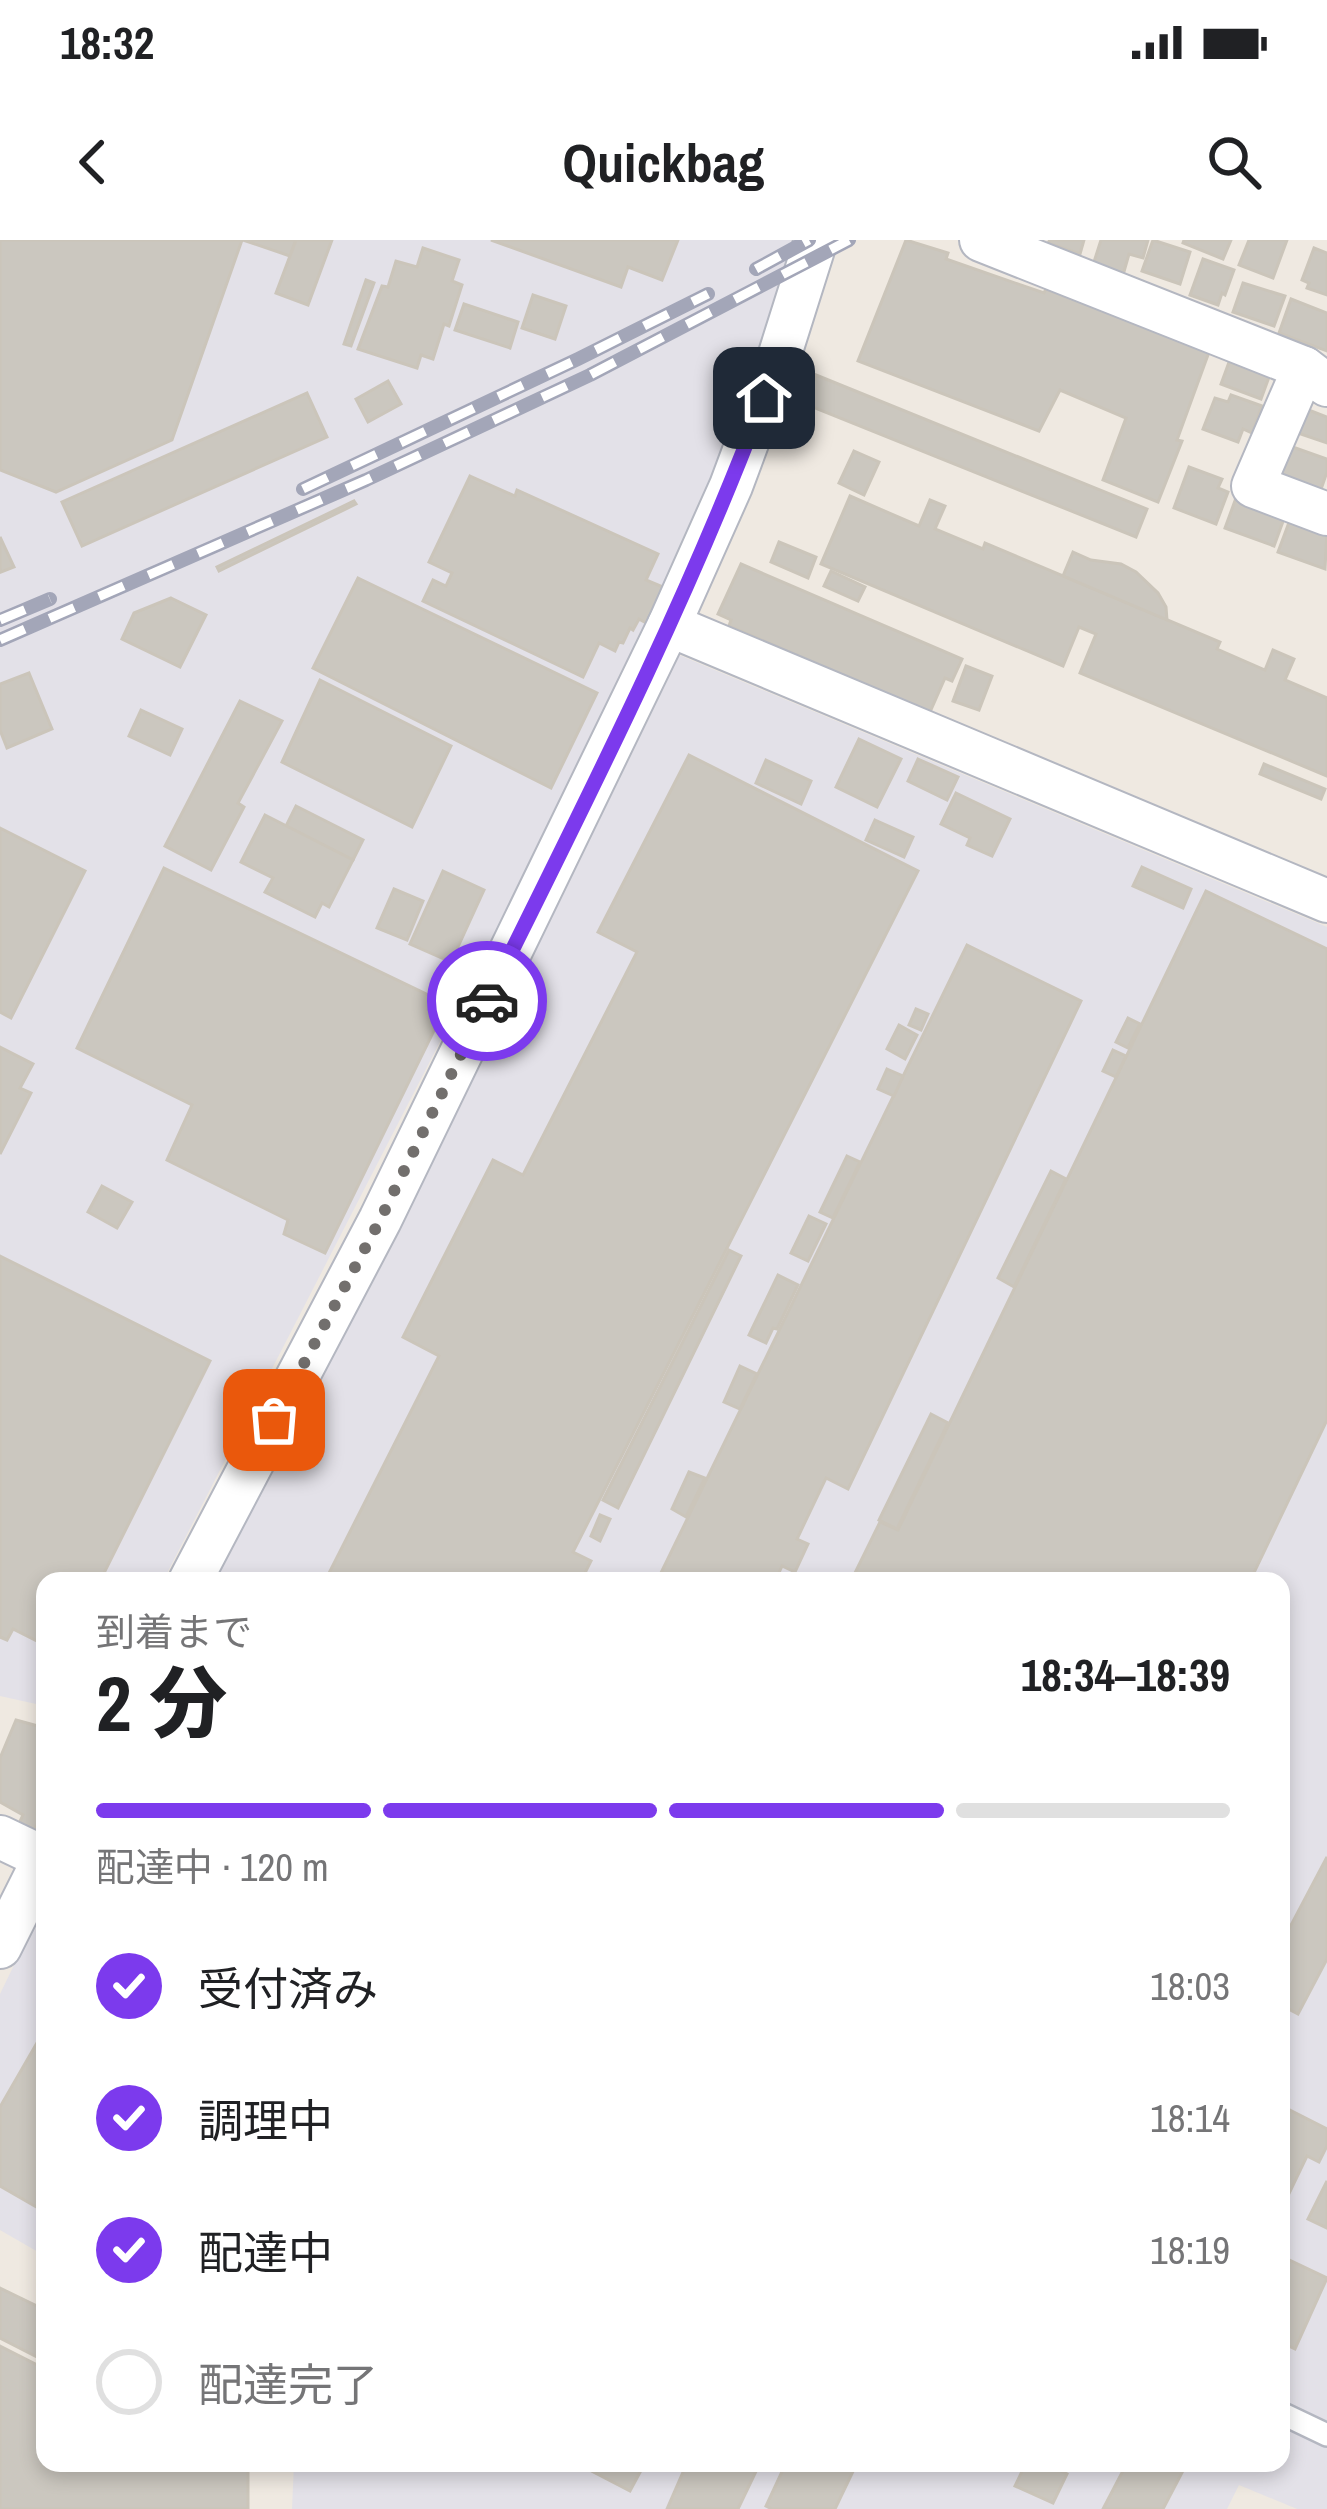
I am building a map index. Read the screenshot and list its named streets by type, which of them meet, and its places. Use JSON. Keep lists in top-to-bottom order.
{
  "page": {
    "status": "18:32",
    "header": "Quickbag",
    "heading": ["2 分", "到着まで", "18:34–18:39"],
    "bar": "配達中 · 120 m",
    "list": [
      ["受付済み", "18:03"],
      ["調理中", "18:14"],
      ["配達中", "18:19"],
      "配達完了"
    ]
  }
}
